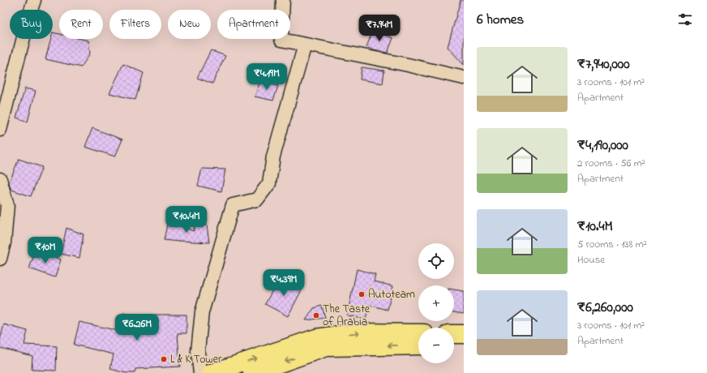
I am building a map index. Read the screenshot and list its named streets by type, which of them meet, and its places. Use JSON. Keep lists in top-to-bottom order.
{
  "places": ["Autoteam", "The Taste of Arabia", "L & K Tower"],
  "page": {
    "heading": "6 homes",
    "chip": [
      "Buy",
      "Rent",
      "Filters",
      "New",
      "Apartment"
    ],
    "price": [
      "₹7.94M",
      "₹4.19M",
      "₹10.4M",
      "₹10M",
      "₹4.39M",
      "₹6.26M"
    ],
    "list": [
      {
        "name": "₹7,940,000",
        "note": "3 rooms · 101 m² · Apartment"
      },
      {
        "name": "₹4,190,000",
        "note": "2 rooms · 56 m² · Apartment"
      },
      {
        "name": "₹10.4M",
        "note": "5 rooms · 138 m² · House"
      },
      {
        "name": "₹6,260,000",
        "note": "3 rooms · 101 m² · Apartment"
      }
    ],
    "map_buttons": ["+", "−"]
  }
}
